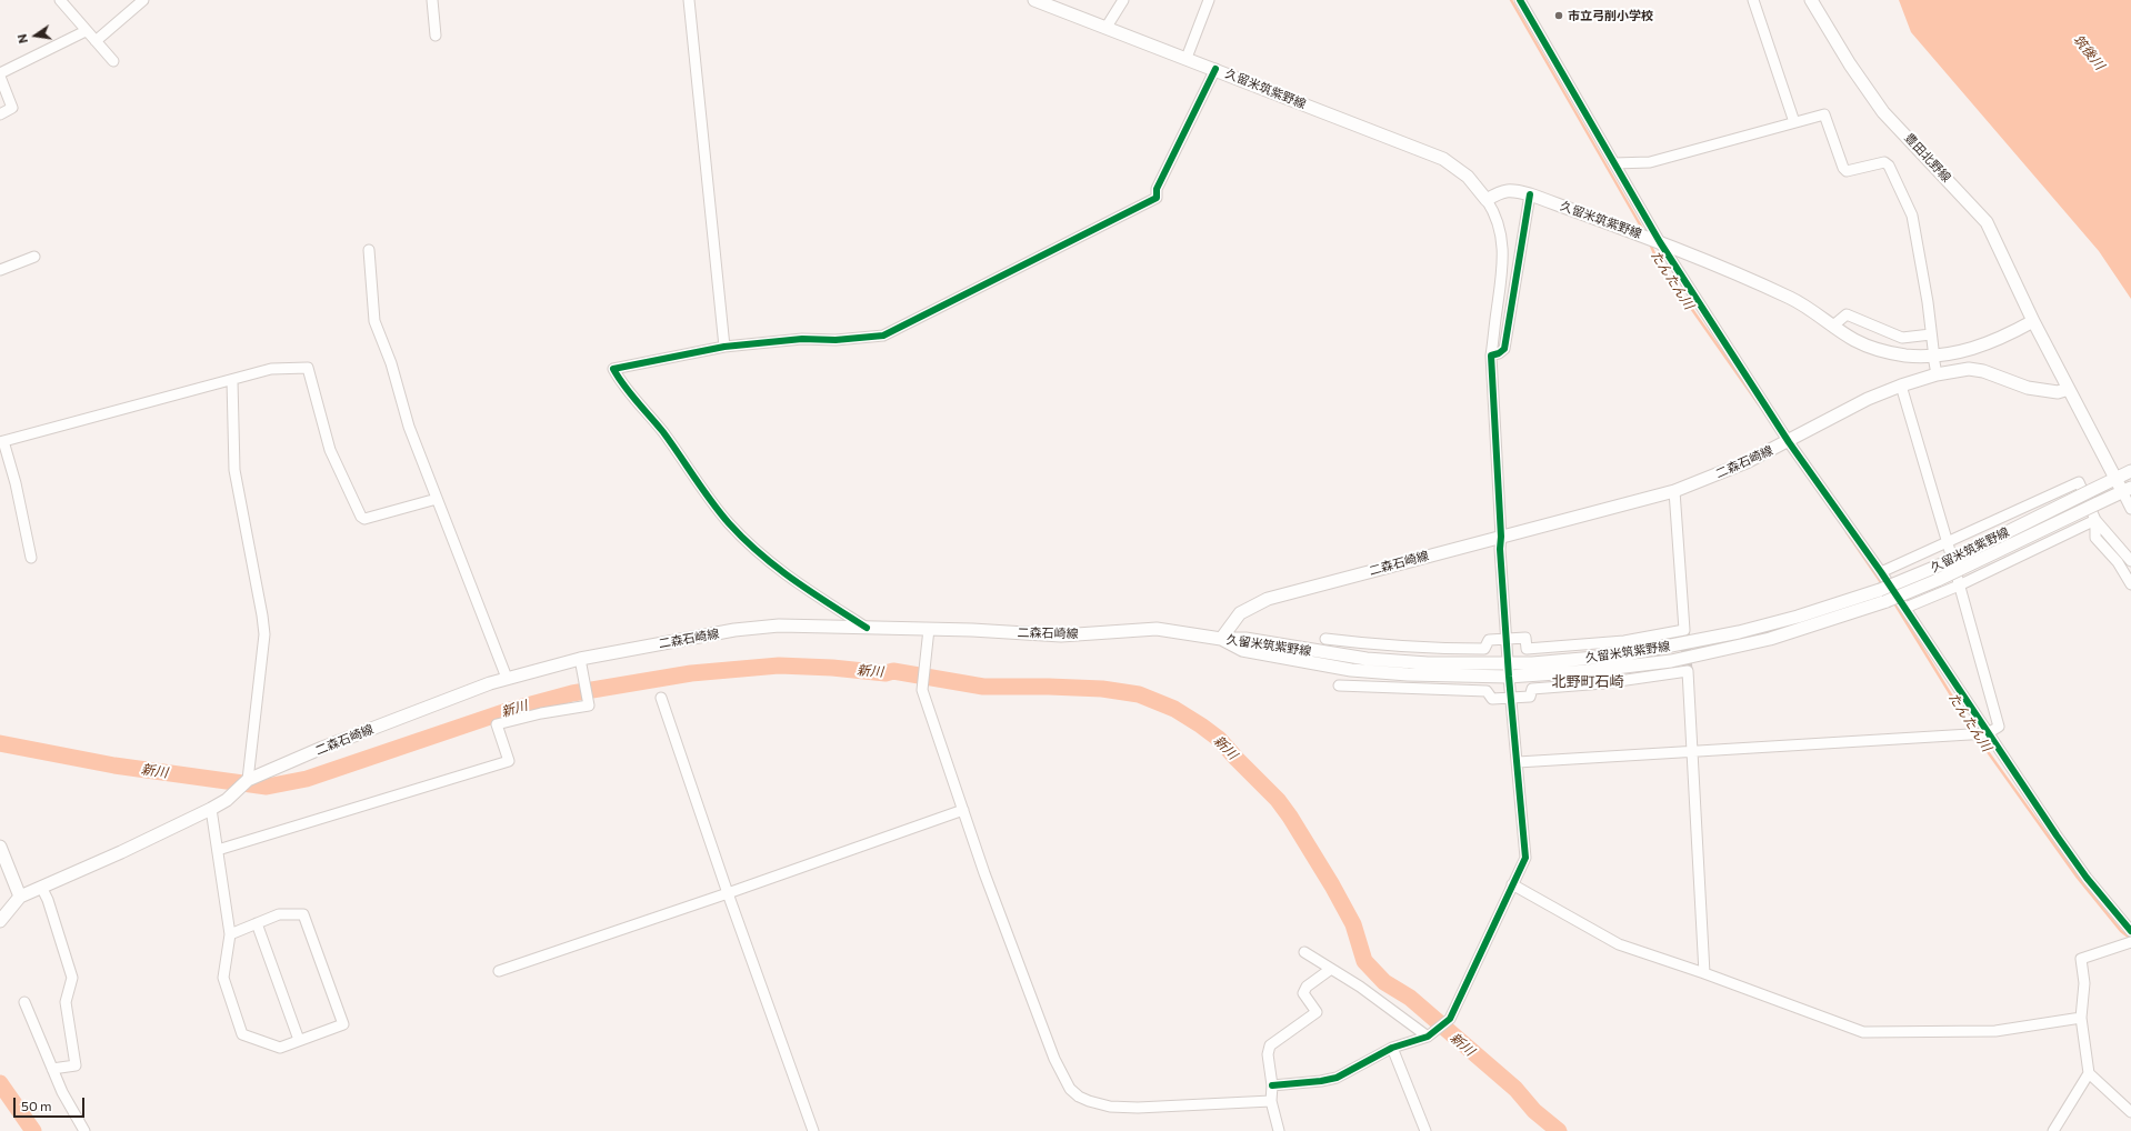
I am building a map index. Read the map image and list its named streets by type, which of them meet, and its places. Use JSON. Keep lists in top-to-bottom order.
{
  "streets": {
    "main road": ["久留米筑紫野線", "豊田北野線", "二森石崎線"]
  },
  "crossings": [
    ["久留米筑紫野線", "豊田北野線"],
    ["久留米筑紫野線", "二森石崎線"]
  ],
  "districts": ["北野町石崎"],
  "water": ["筑後川", "たんたん川", "新川"],
  "places": ["市立弓削小学校"],
  "scale_bar": "50 m",
  "north": "left"
}
